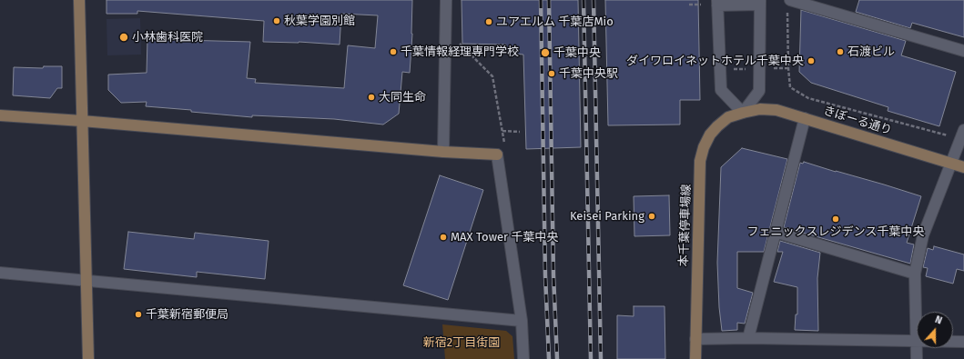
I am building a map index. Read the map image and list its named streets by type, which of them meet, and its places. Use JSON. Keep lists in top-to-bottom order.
{
  "streets": {
    "street": ["きぼーる通り", "本千葉停車場線"]
  },
  "crossings": [
    ["きぼーる通り", "本千葉停車場線"]
  ],
  "parks": ["新宿2丁目街園"],
  "places": [
    "秋葉学園別館",
    "ユアエルム 千葉店Mio",
    "小林歯科医院",
    "千葉情報経理専門学校",
    "石渡ビル",
    "千葉中央",
    "ダイワロイネットホテル千葉中央",
    "千葉中央駅",
    "大同生命",
    "Keisei Parking",
    "フェニックスレジデンス千葉中央",
    "MAX Tower 千葉中央",
    "千葉新宿郵便局"
  ],
  "north": "top"
}
